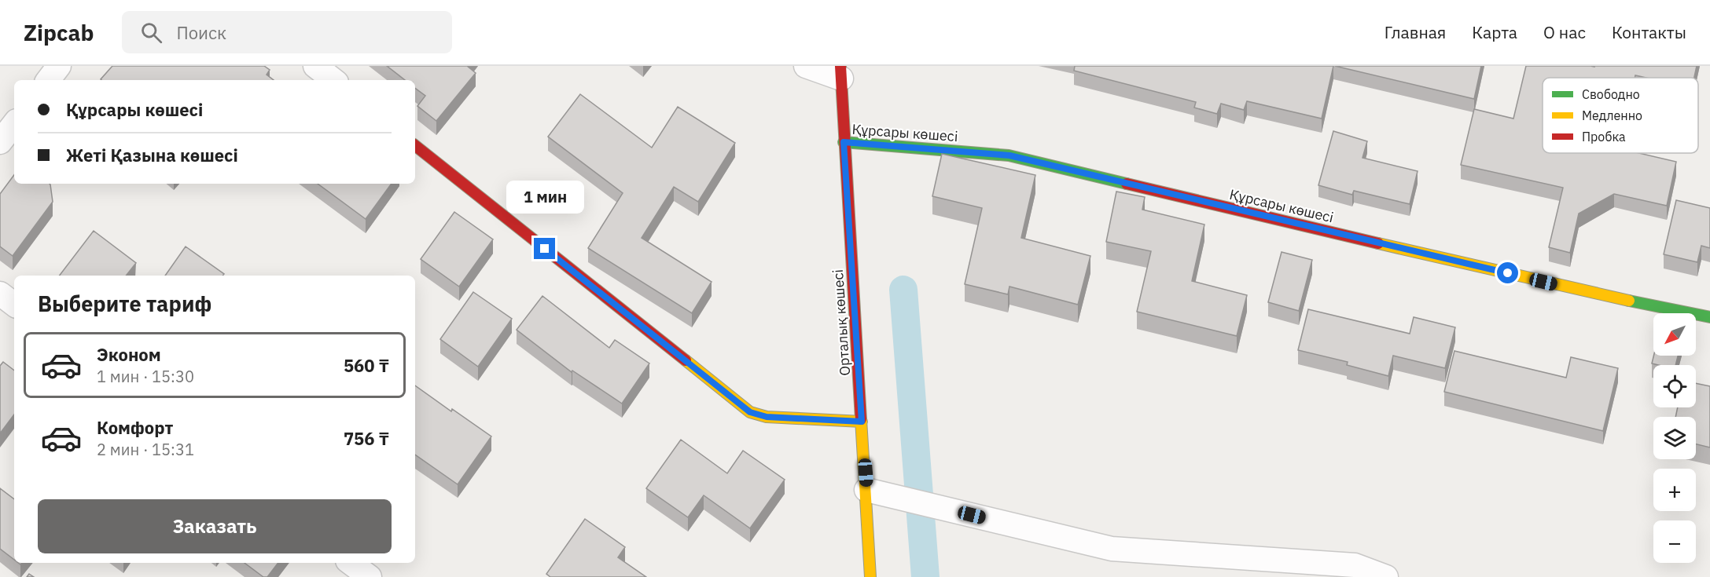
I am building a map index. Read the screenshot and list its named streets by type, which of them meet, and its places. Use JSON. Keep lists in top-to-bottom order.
{
  "streets": {
    "street": ["Құрсары көшесі", "Орталық көшесі"]
  },
  "crossings": [
    ["Құрсары көшесі", "Орталық көшесі"]
  ],
  "legend": ["Свободно", "Медленно", "Пробка"],
  "north": "bottom left",
  "page": {
    "header": "Zipcab",
    "search": "Поиск",
    "nav": [
      "Главная",
      "Карта",
      "О нас",
      "Контакты"
    ],
    "banner": ["Құрсары көшесі", "Жеті Қазына көшесі"],
    "bubble": "1 мин",
    "heading": "Выберите тариф",
    "map_buttons": ["+", "−"],
    "list": [
      {
        "name": "Эконом",
        "note": "1 мин · 15:30",
        "value": "560 ₸"
      },
      {
        "name": "Комфорт",
        "note": "2 мин · 15:31",
        "value": "756 ₸"
      }
    ],
    "buttons": "Заказать"
  }
}
